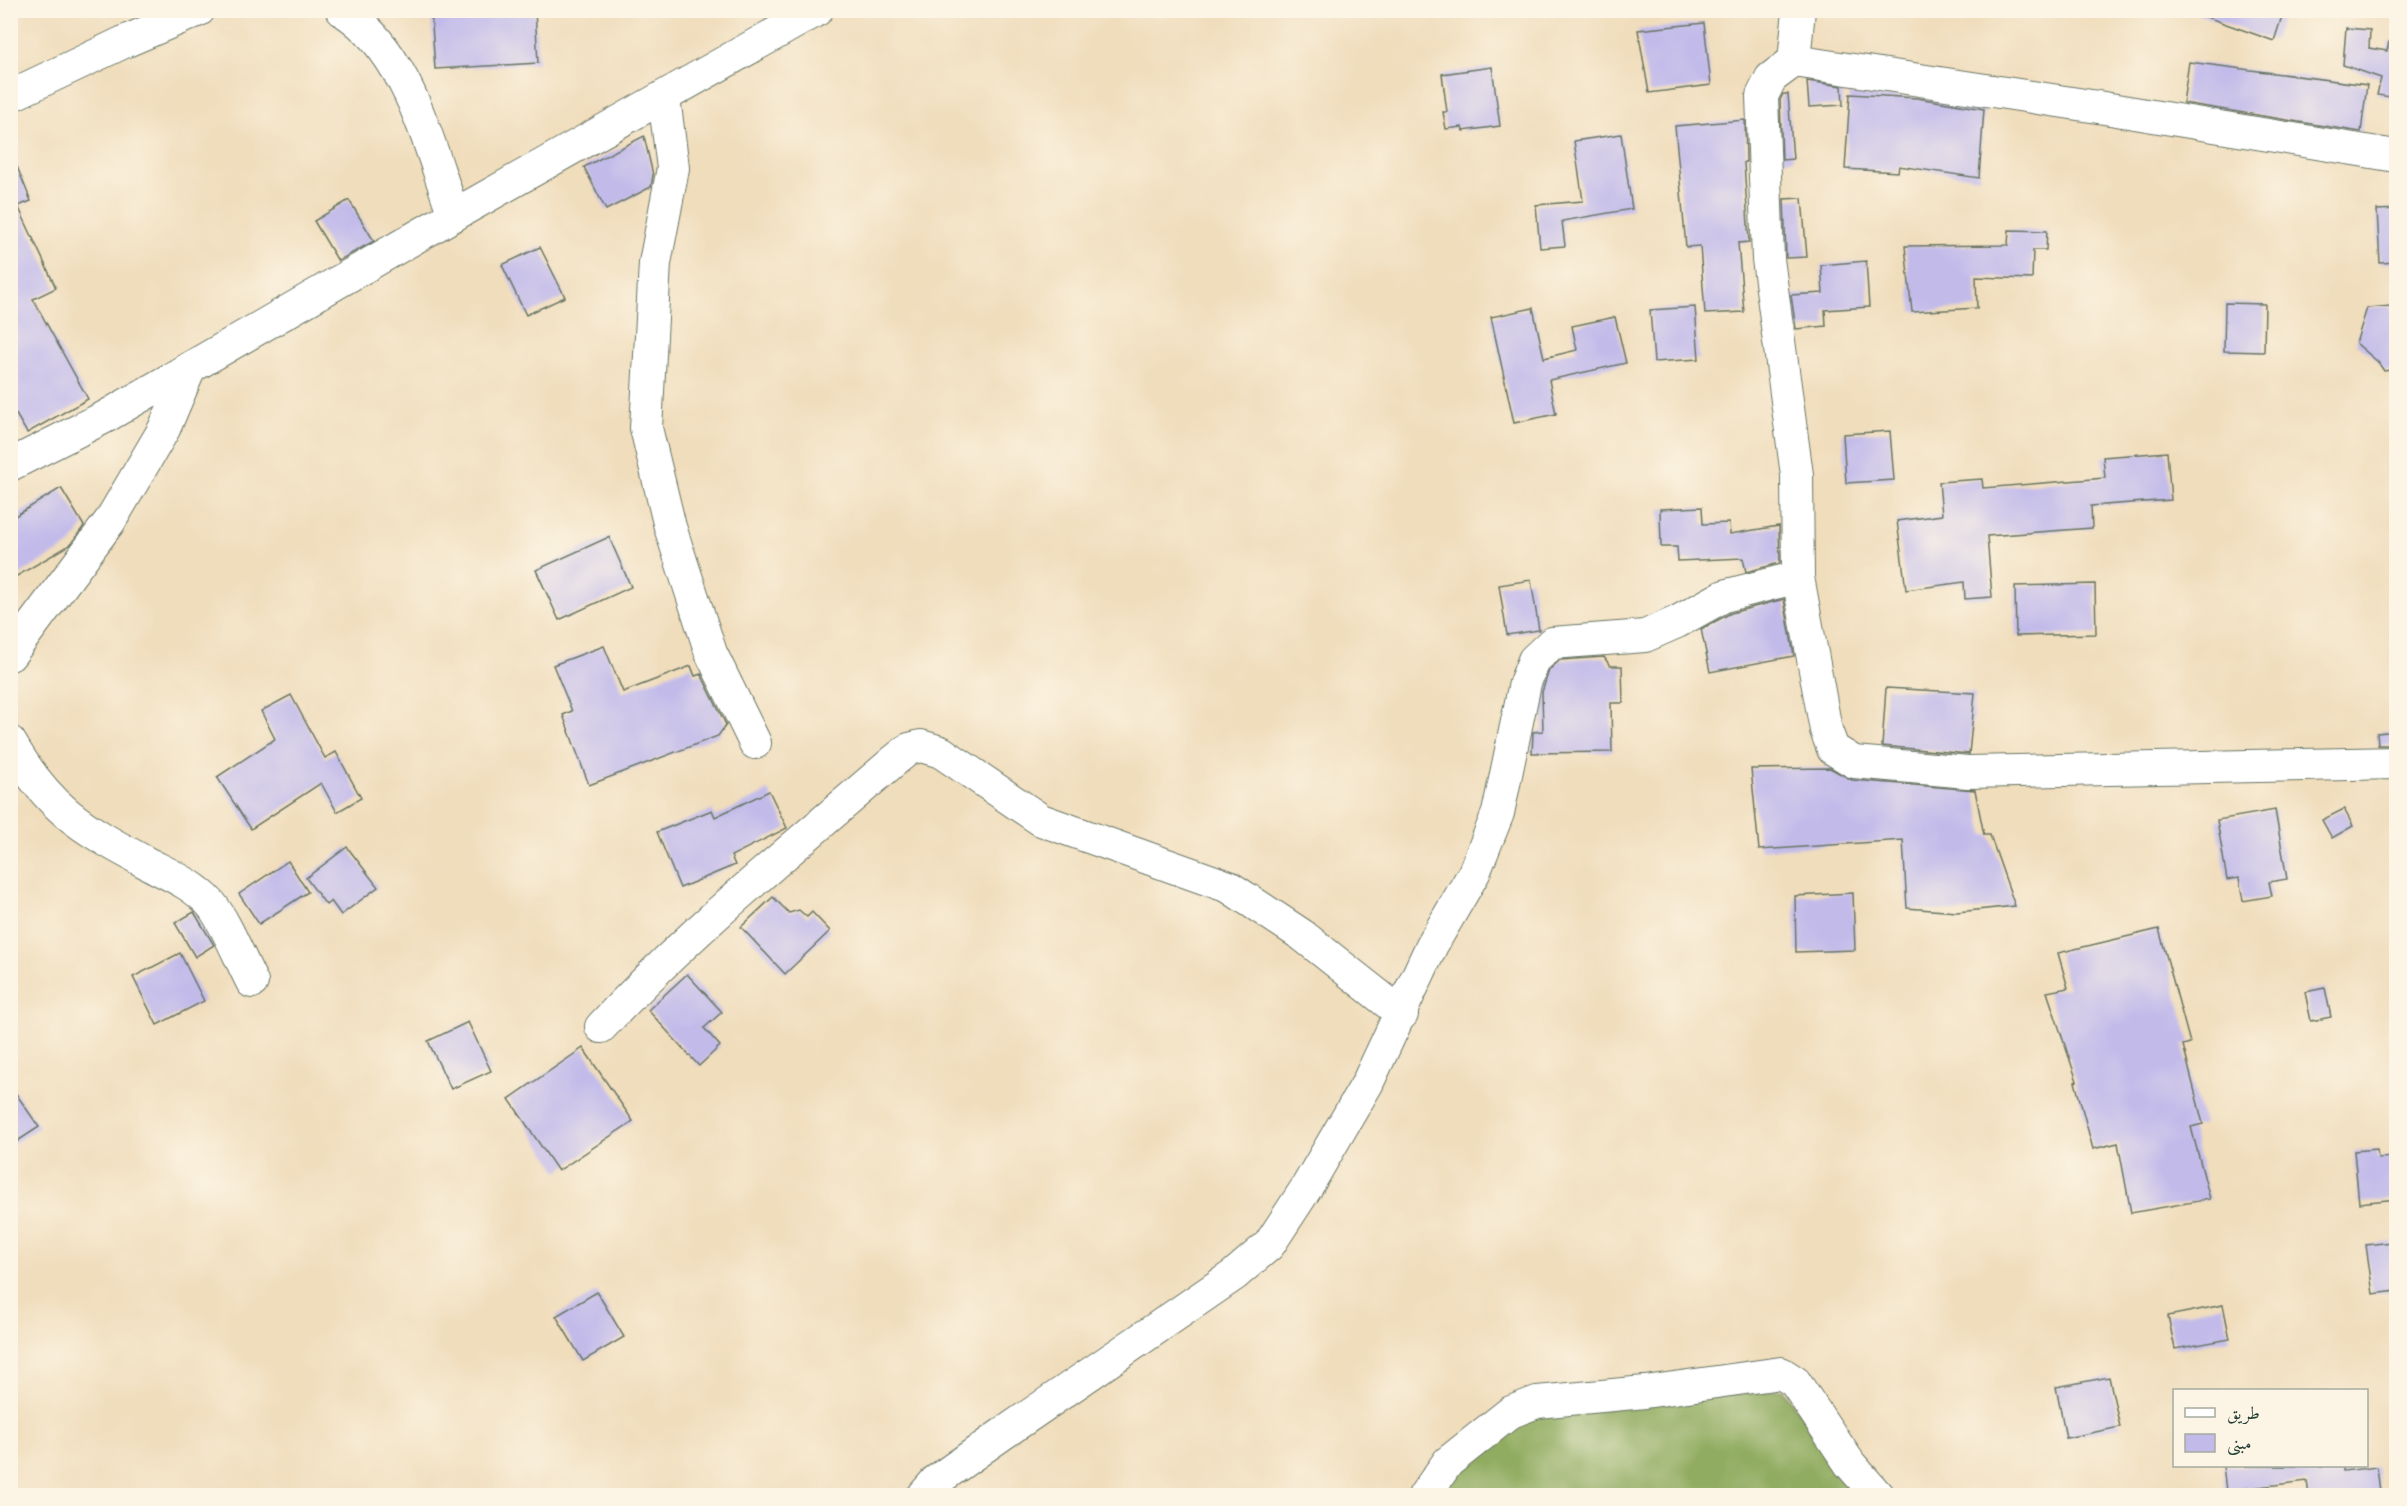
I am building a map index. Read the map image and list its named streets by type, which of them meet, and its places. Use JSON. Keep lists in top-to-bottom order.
{
  "legend": ["طريق", "مبنى"]
}
